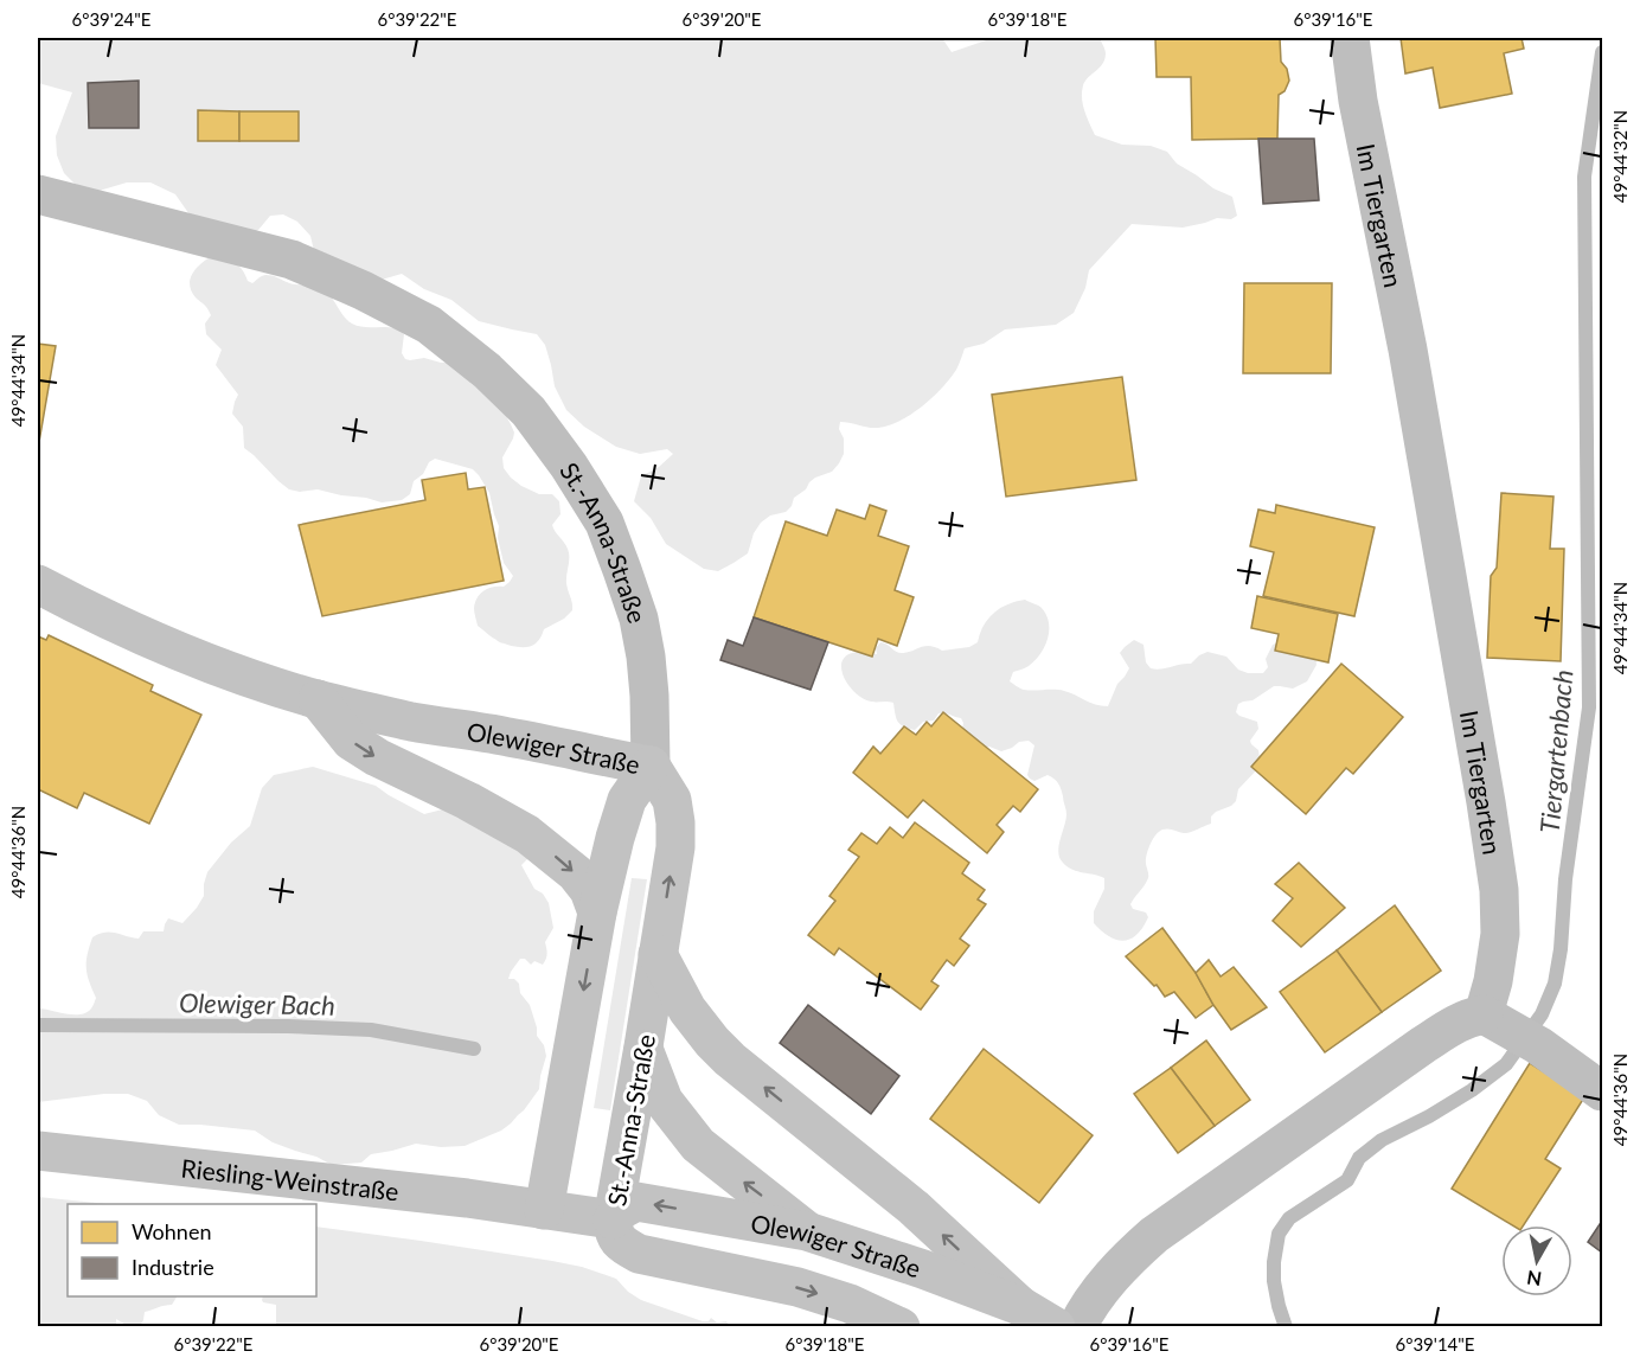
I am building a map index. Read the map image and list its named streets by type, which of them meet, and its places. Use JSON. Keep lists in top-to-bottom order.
{
  "streets": {
    "street": [
      "Im Tiergarten",
      "St.-Anna-Straße",
      "Olewiger Straße",
      "Riesling-Weinstraße"
    ]
  },
  "crossings": [
    ["St.-Anna-Straße", "Olewiger Straße"],
    ["Olewiger Straße", "Riesling-Weinstraße"]
  ],
  "water": ["Tiergartenbach", "Olewiger Bach"],
  "legend": ["Wohnen", "Industrie"],
  "north": "bottom",
  "coordinates": [
    "6°39'24\"E",
    "6°39'22\"E",
    "6°39'20\"E",
    "6°39'18\"E",
    "6°39'16\"E",
    "49°44'32\"N",
    "49°44'34\"N",
    "49°44'36\"N",
    "6°39'14\"E"
  ]
}
